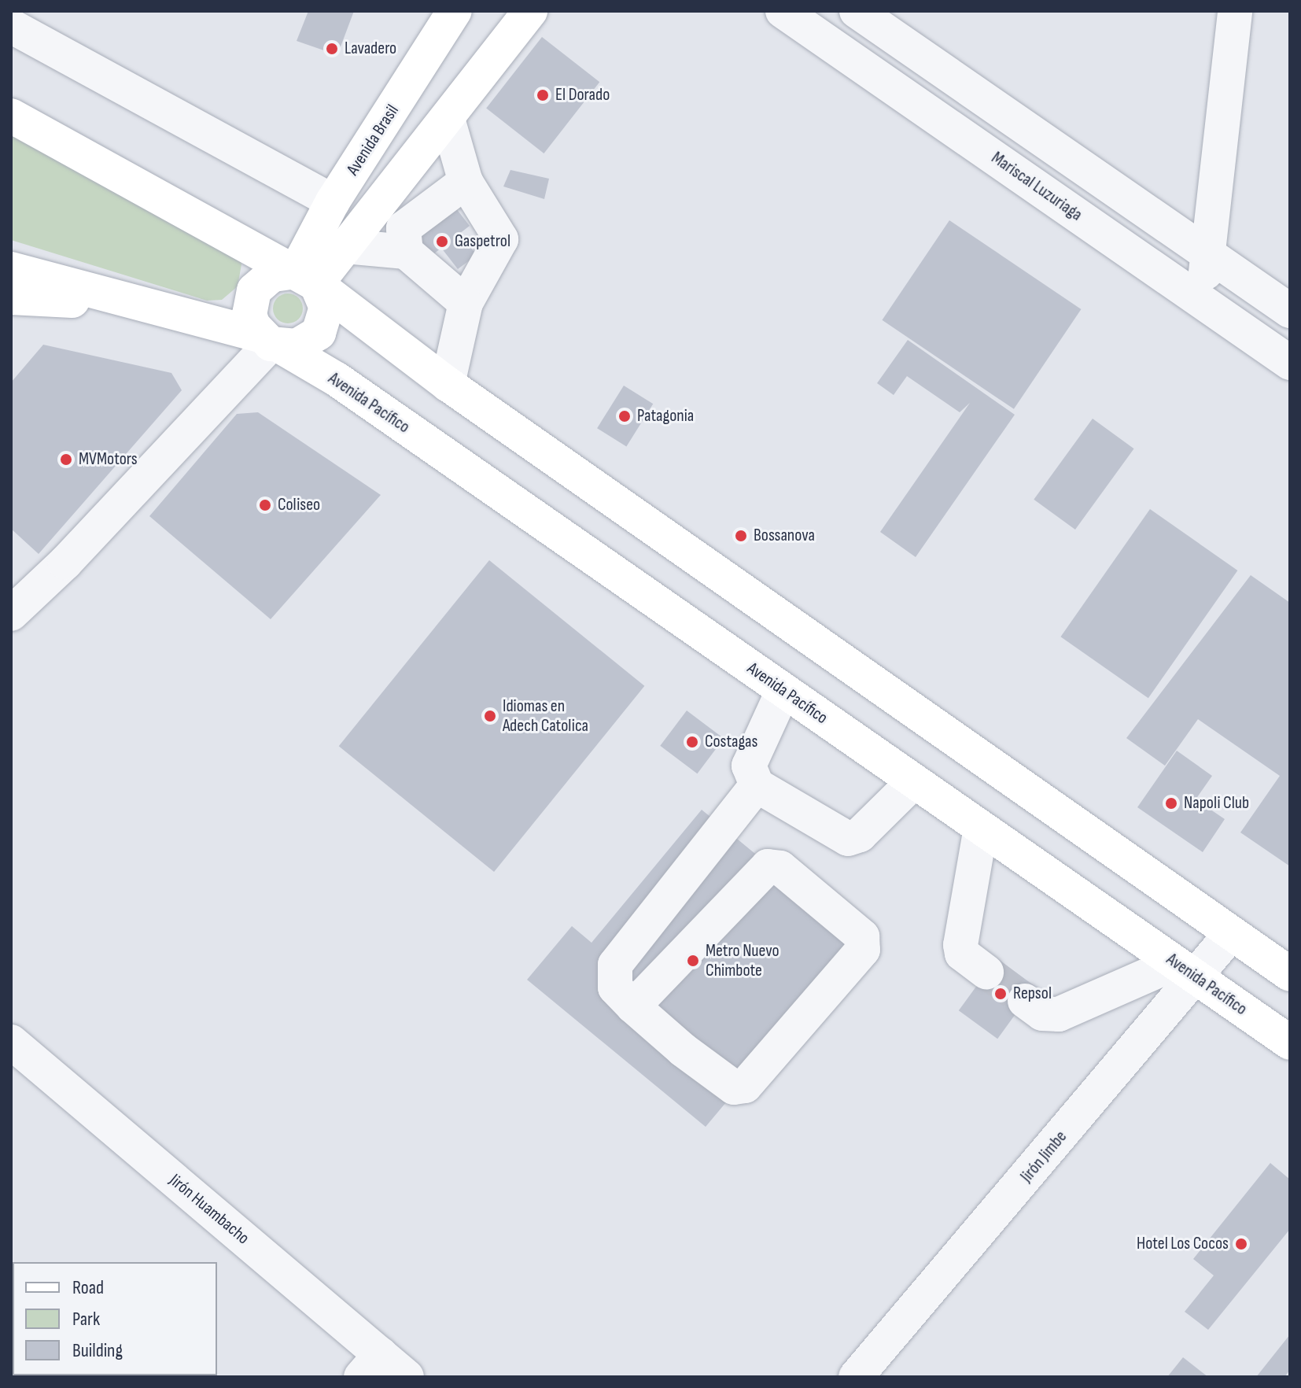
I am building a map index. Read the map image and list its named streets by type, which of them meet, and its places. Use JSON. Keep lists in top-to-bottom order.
{
  "streets": {
    "main road": ["Avenida Brasil", "Avenida Pacífico"],
    "street": ["Mariscal Luzuriaga", "Jirón Jimbe", "Jirón Huambacho"]
  },
  "crossings": [
    ["Avenida Brasil", "Avenida Pacífico"],
    ["Avenida Pacífico", "Jirón Jimbe"]
  ],
  "places": [
    "Lavadero",
    "El Dorado",
    "Gaspetrol",
    "Patagonia",
    "MVMotors",
    "Coliseo",
    "Bossanova",
    "Idiomas en Adech Catolica",
    "Costagas",
    "Napoli Club",
    "Metro Nuevo Chimbote",
    "Repsol",
    "Hotel Los Cocos"
  ],
  "legend": ["Road", "Park", "Building"]
}
